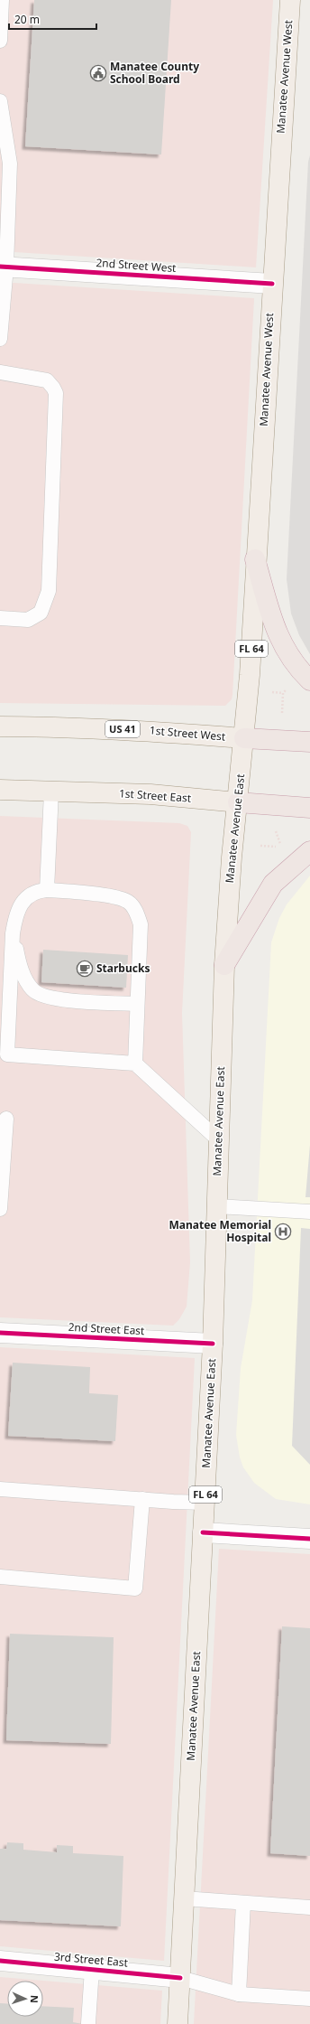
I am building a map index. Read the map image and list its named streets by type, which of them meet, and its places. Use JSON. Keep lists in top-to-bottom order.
{
  "streets": {
    "highway": ["US 41", "1st Street West", "1st Street East"],
    "main road": ["Manatee Avenue West", "FL 64", "Manatee Avenue East"],
    "street": ["2nd Street West", "2nd Street East", "3rd Street East"]
  },
  "crossings": [
    ["Manatee Avenue West", "2nd Street West"],
    ["Manatee Avenue West", "1st Street West"],
    ["Manatee Avenue West", "Manatee Avenue East"],
    ["1st Street West", "Manatee Avenue East"],
    ["1st Street East", "Manatee Avenue East"],
    ["Manatee Avenue East", "2nd Street East"],
    ["Manatee Avenue East", "3rd Street East"]
  ],
  "places": {
    "public building": ["Manatee County School Board"],
    "cafe": ["Starbucks"],
    "hospital": ["Manatee Memorial Hospital"]
  },
  "scale_bar": "20 m",
  "north": "right"
}
